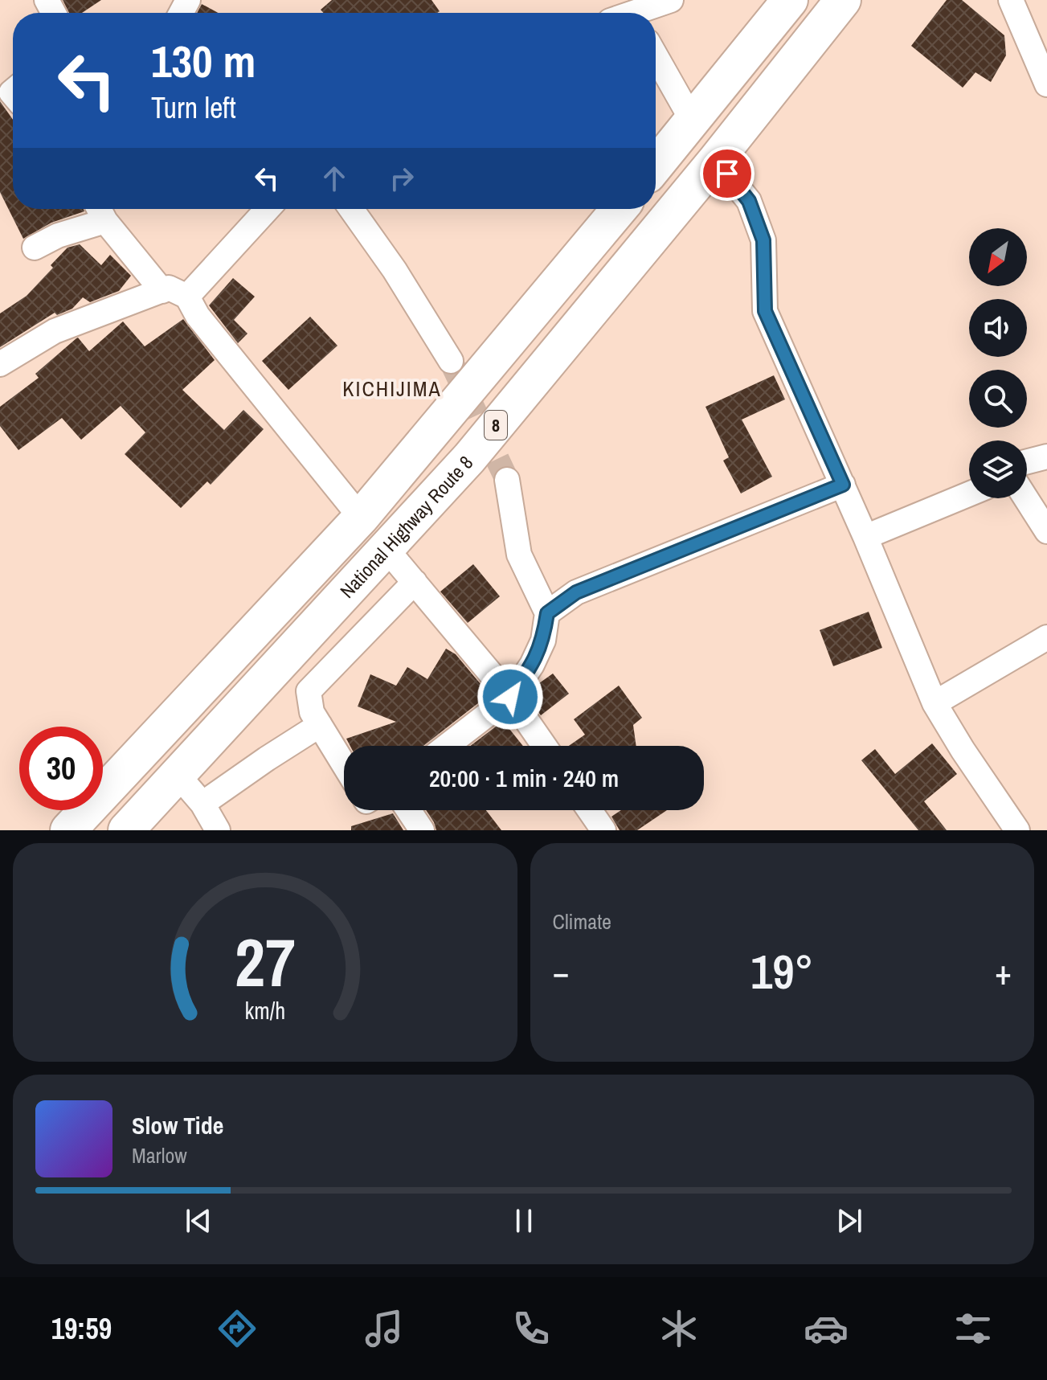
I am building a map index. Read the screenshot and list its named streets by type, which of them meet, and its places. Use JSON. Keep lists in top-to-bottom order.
{
  "streets": {
    "highway": ["8", "National Highway Route 8"]
  },
  "districts": ["KICHIJIMA"],
  "north": "bottom left",
  "page": {
    "turn": ["130 m", "Turn left"],
    "limit": "30",
    "trip": "20:00 · 1 min · 240 m",
    "tile": "Climate",
    "heat": ["−", "19°", "+"],
    "song": ["Slow Tide", "Marlow"],
    "tabs": "19:59",
    "gauge": ["27", "km/h"]
  }
}
